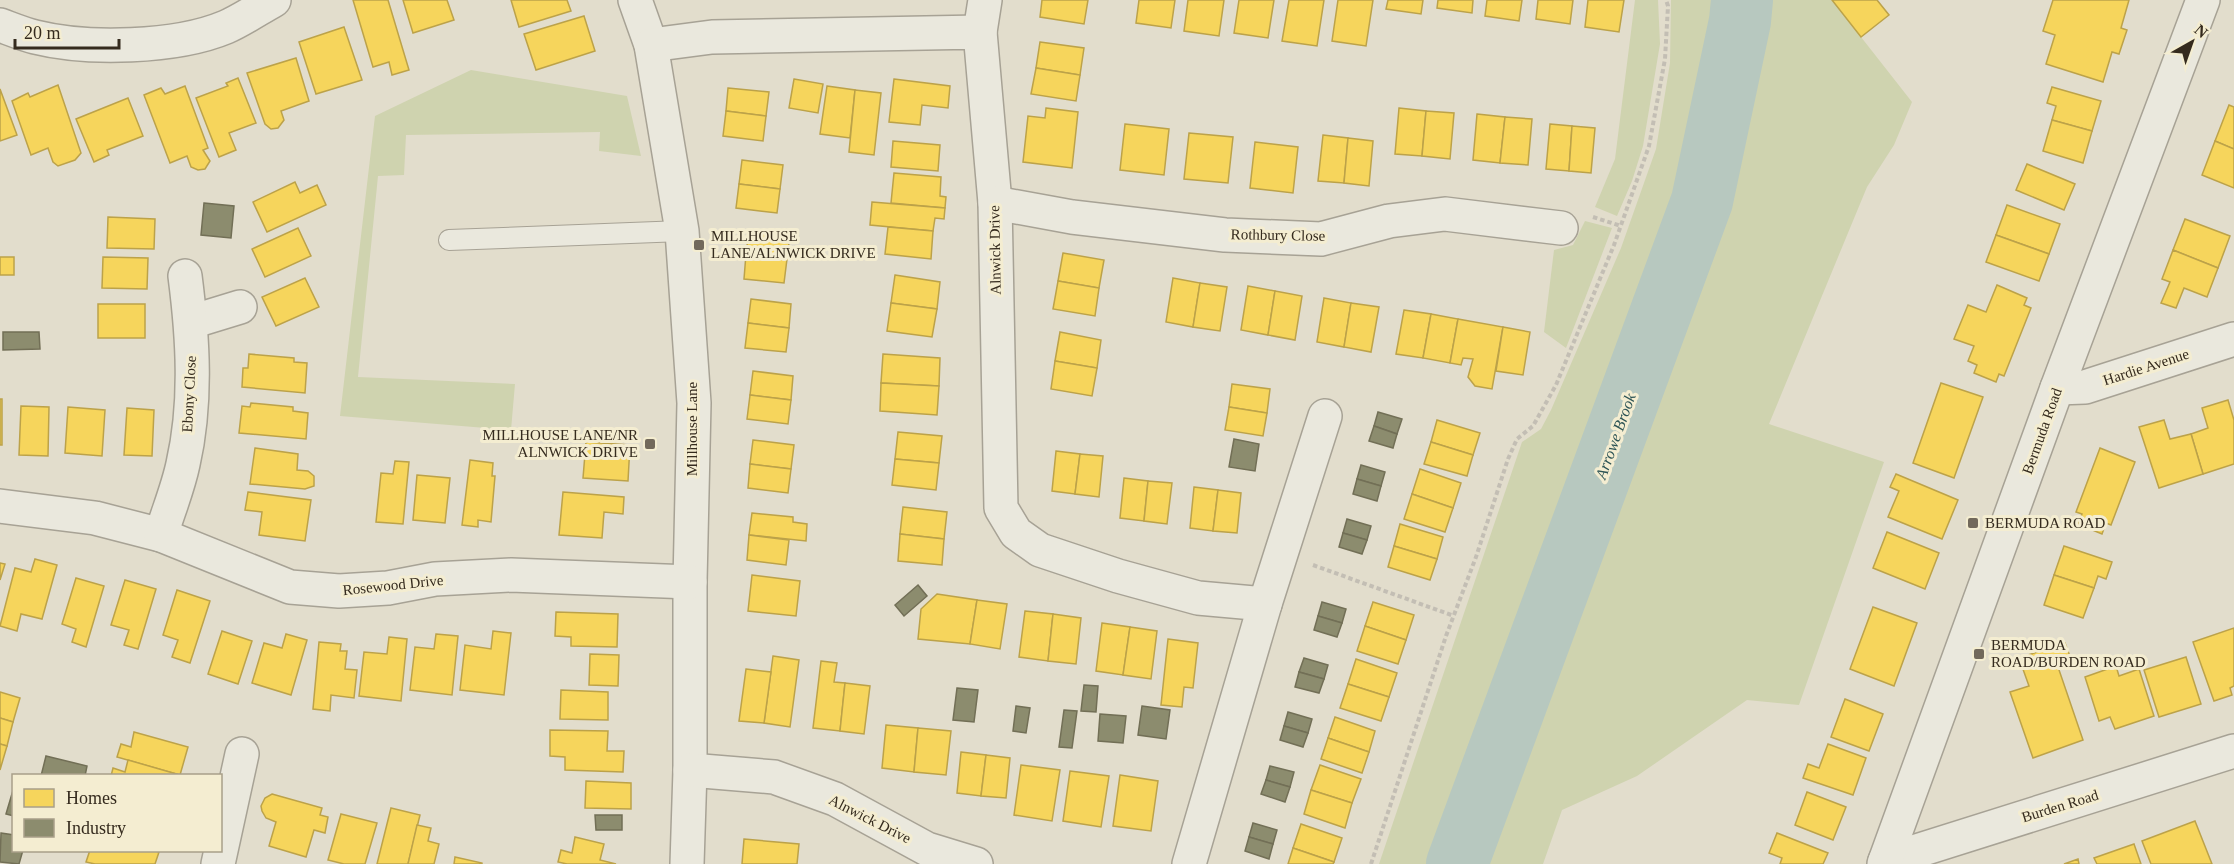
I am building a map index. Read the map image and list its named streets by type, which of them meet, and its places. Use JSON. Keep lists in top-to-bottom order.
{
  "streets": {
    "street": [
      "Rothbury Close",
      "Alnwick Drive",
      "Hardie Avenue",
      "Ebony Close",
      "Millhouse Lane",
      "Bermuda Road",
      "Rosewood Drive",
      "Burden Road"
    ]
  },
  "crossings": [
    ["Rothbury Close", "Alnwick Drive"],
    ["Alnwick Drive", "Millhouse Lane"],
    ["Hardie Avenue", "Bermuda Road"],
    ["Ebony Close", "Rosewood Drive"],
    ["Millhouse Lane", "Rosewood Drive"],
    ["Bermuda Road", "Burden Road"]
  ],
  "water": ["Arrowe Brook"],
  "places": {
    "transit": [
      "MILLHOUSE LANE/ALNWICK DRIVE",
      "MILLHOUSE LANE/NR ALNWICK DRIVE",
      "BERMUDA ROAD",
      "BERMUDA ROAD/BURDEN ROAD"
    ]
  },
  "legend": ["Homes", "Industry"],
  "scale_bar": "20 m",
  "north": "top right"
}
